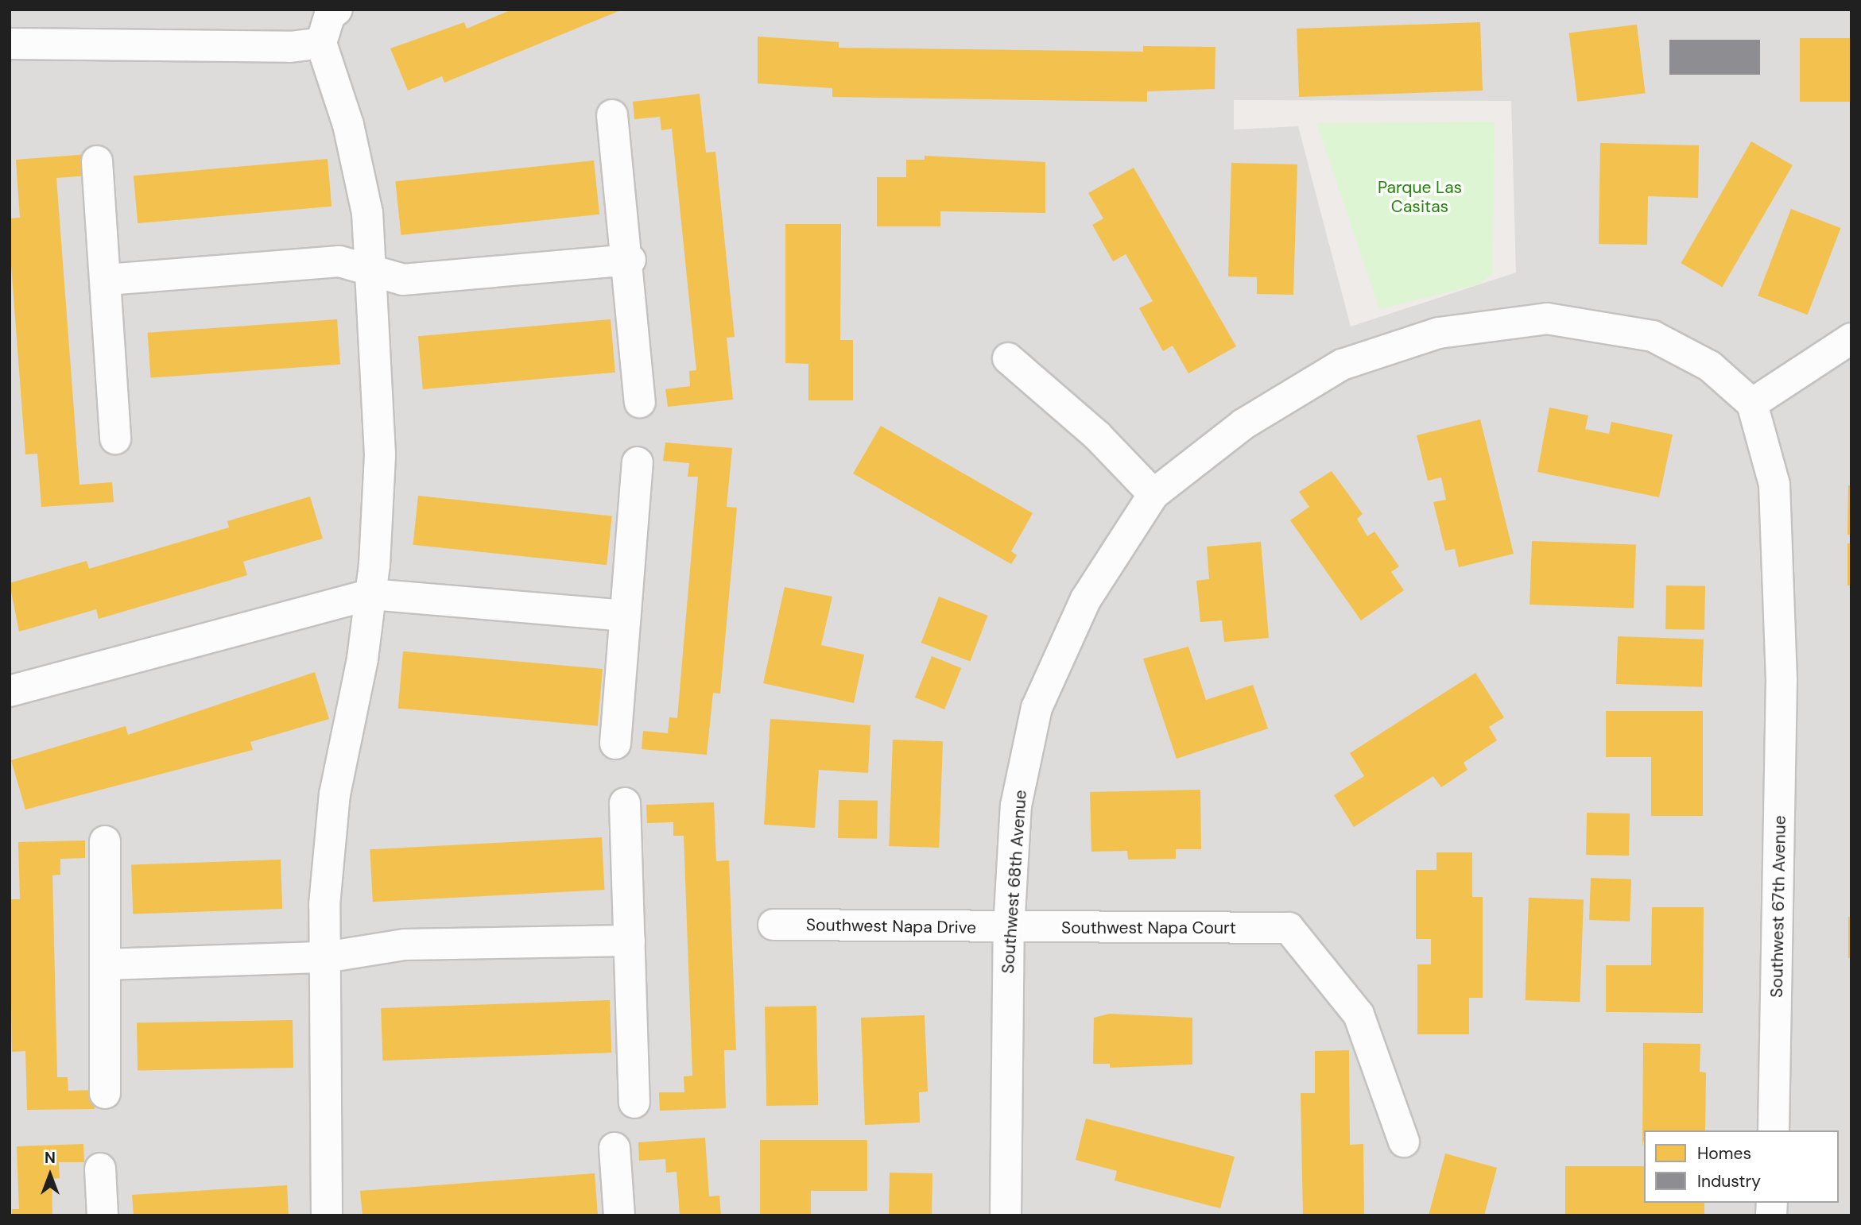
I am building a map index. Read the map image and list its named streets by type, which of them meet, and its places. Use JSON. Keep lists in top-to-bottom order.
{
  "streets": {
    "street": [
      "Southwest 68th Avenue",
      "Southwest 67th Avenue",
      "Southwest Napa Drive",
      "Southwest Napa Court"
    ]
  },
  "crossings": [
    ["Southwest 68th Avenue", "Southwest 67th Avenue"],
    ["Southwest 68th Avenue", "Southwest Napa Drive"],
    ["Southwest 68th Avenue", "Southwest Napa Court"],
    ["Southwest Napa Drive", "Southwest Napa Court"]
  ],
  "parks": ["Parque Las Casitas"],
  "legend": ["Homes", "Industry"],
  "north": "top"
}
